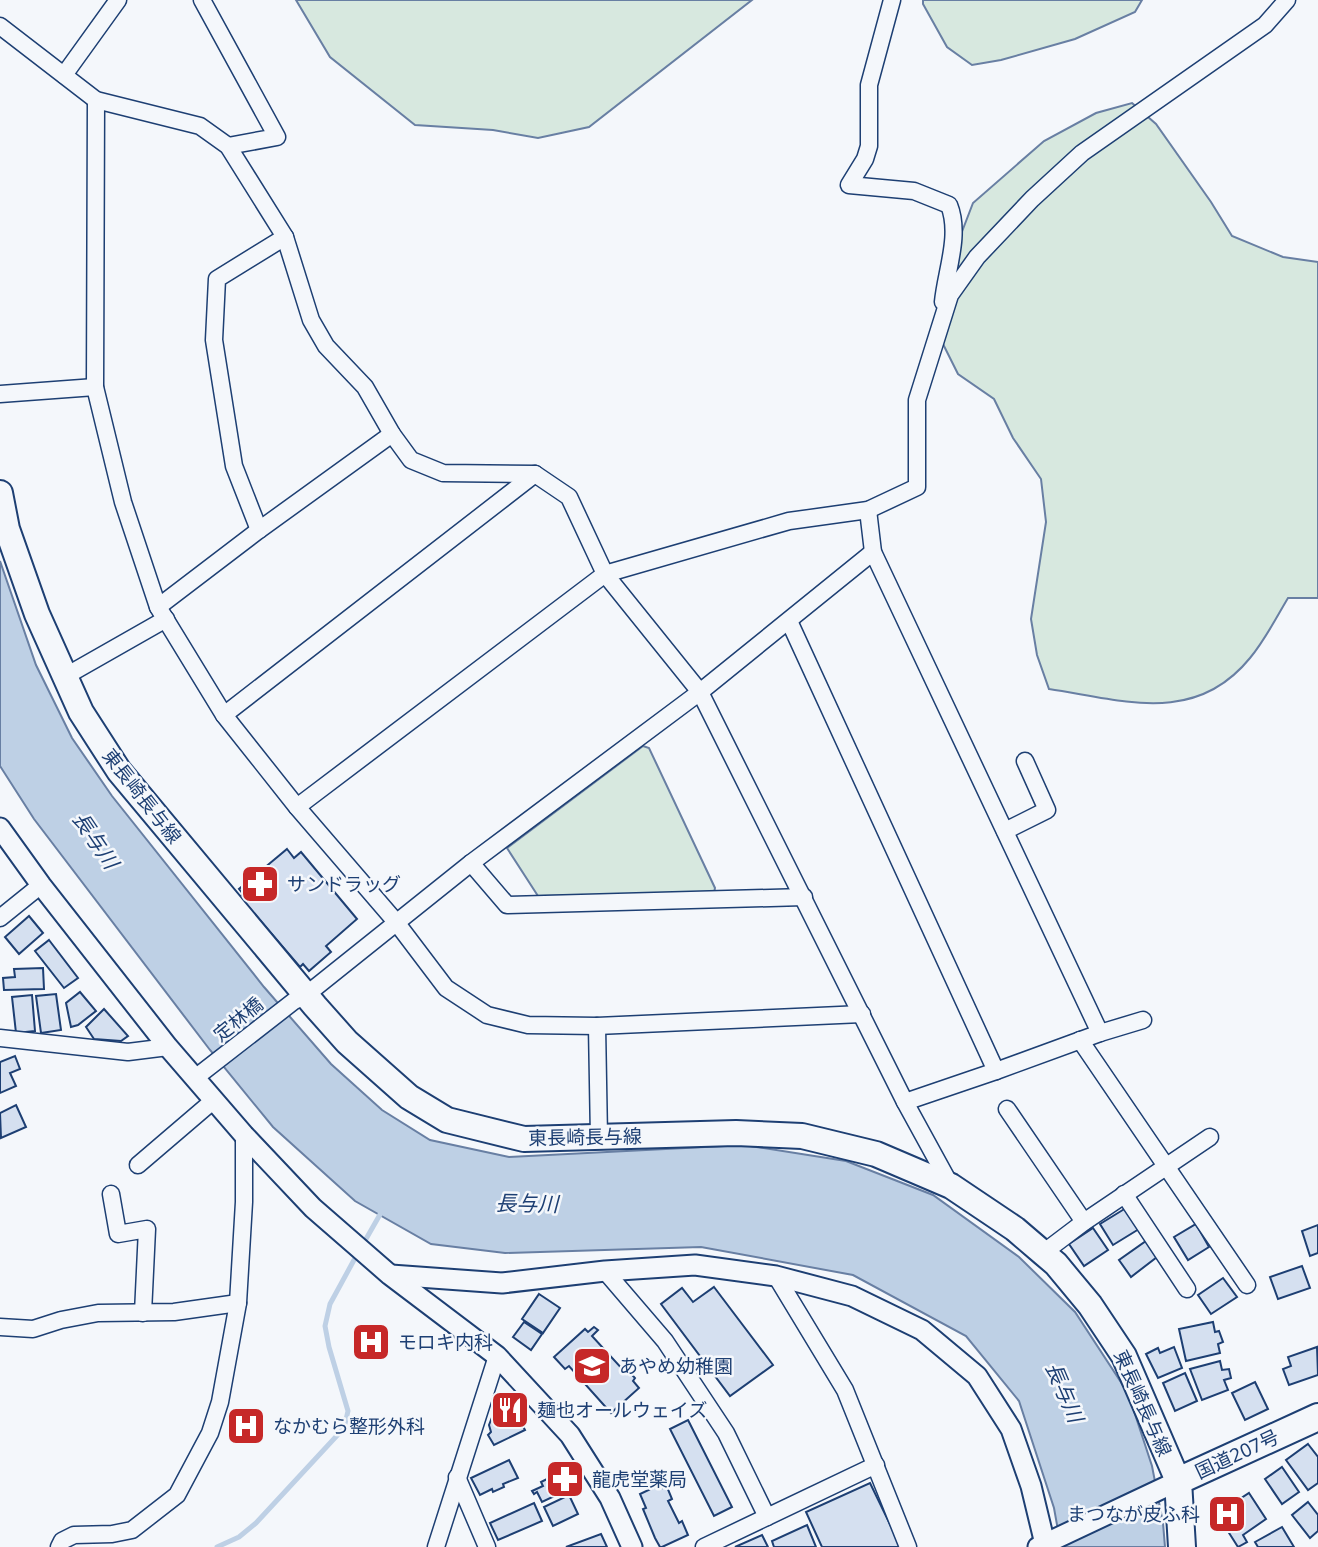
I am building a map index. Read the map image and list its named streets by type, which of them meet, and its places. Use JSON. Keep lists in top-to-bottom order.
{
  "streets": {
    "highway": ["国道207号"],
    "main road": ["東長崎長与線"],
    "street": ["定林橋"]
  },
  "crossings": [
    ["東長崎長与線", "定林橋"],
    ["東長崎長与線", "国道207号"]
  ],
  "water": ["長与川"],
  "places": {
    "pharmacy": ["サンドラッグ", "龍虎堂薬局"],
    "hospital": ["モロキ内科", "なかむら整形外科", "まつなが皮ふ科"],
    "school or university": ["あやめ幼稚園"],
    "restaurant": ["麺也オールウェイズ"]
  }
}
